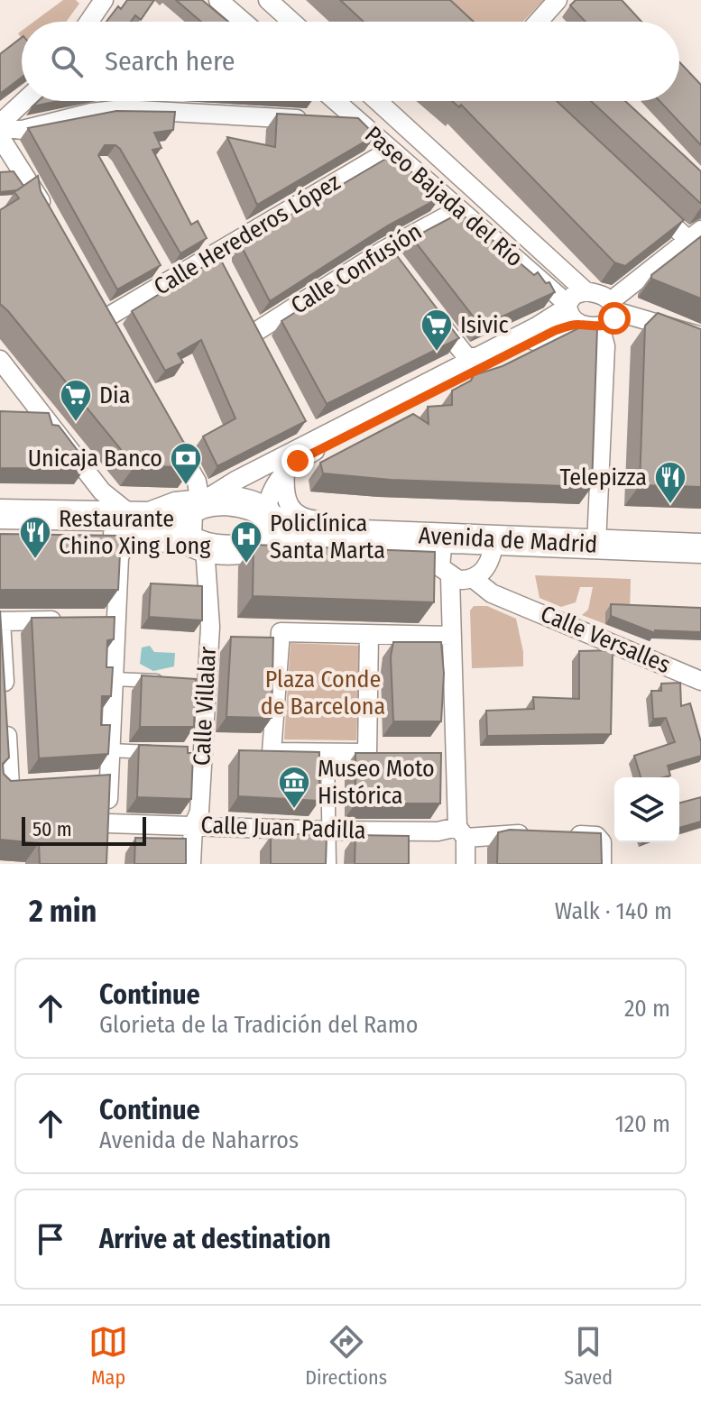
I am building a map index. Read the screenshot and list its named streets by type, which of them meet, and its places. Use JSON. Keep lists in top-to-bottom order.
{
  "streets": {
    "highway": ["Avenida de Madrid"],
    "street": [
      "Paseo Bajada del Río",
      "Calle Herederos López",
      "Calle Confusión",
      "Calle Versalles",
      "Calle Villalar",
      "Calle Juan Padilla"
    ]
  },
  "crossings": [
    ["Paseo Bajada del Río", "Calle Herederos López"],
    ["Paseo Bajada del Río", "Calle Confusión"],
    ["Avenida de Madrid", "Calle Villalar"],
    ["Calle Villalar", "Calle Juan Padilla"]
  ],
  "parks": ["Plaza Conde de Barcelona"],
  "places": {
    "supermarket": ["Isivic", "Dia"],
    "bank": ["Unicaja Banco"],
    "restaurant": ["Telepizza", "Restaurante Chino Xing Long"],
    "hospital": ["Policlínica Santa Marta"],
    "museum": ["Museo Moto Histórica"]
  },
  "scale_bar": "50 m",
  "page": {
    "search": "Search here",
    "scale": "50 m",
    "heading": ["2 min", "Walk · 140 m"],
    "list": [
      ["Continue", "Glorieta de la Tradición del Ramo", "20 m"],
      ["Continue", "Avenida de Naharros", "120 m"],
      "Arrive at destination"
    ],
    "nav": ["Map", "Directions", "Saved"]
  }
}
